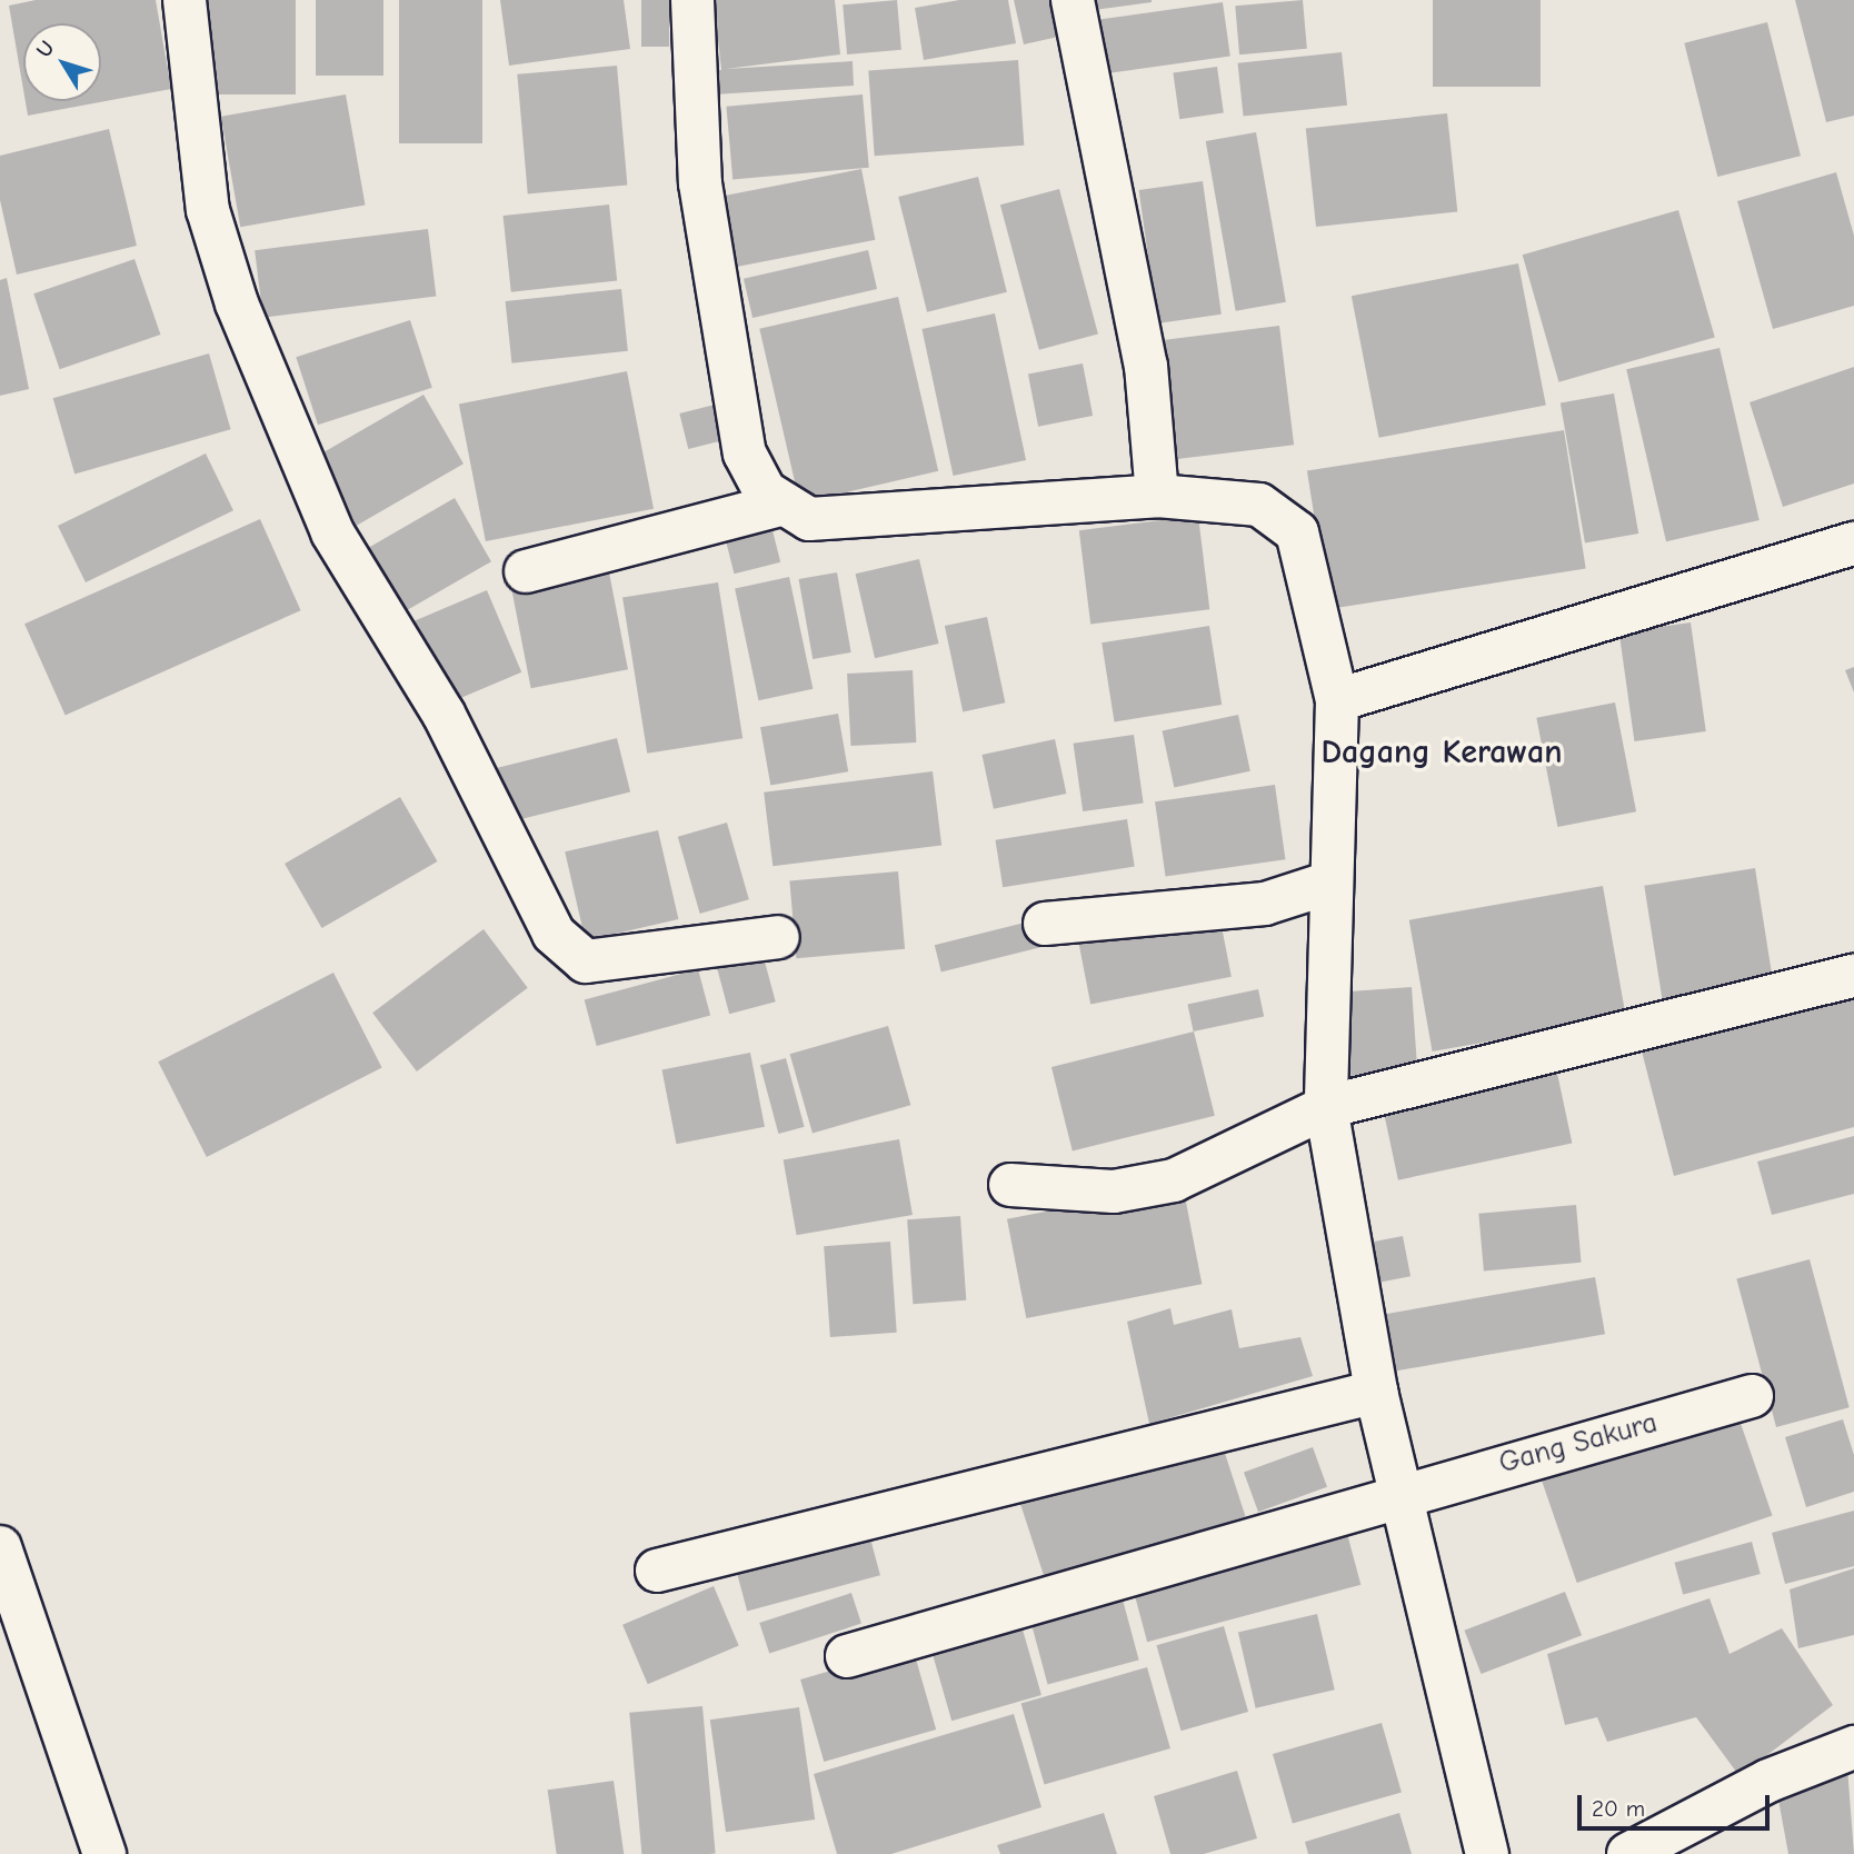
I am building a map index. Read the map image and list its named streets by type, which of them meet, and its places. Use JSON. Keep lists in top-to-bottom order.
{
  "streets": {
    "street": ["Gang Sakura"]
  },
  "districts": ["Dagang Kerawan"],
  "scale_bar": "20 m",
  "north": "top left"
}
